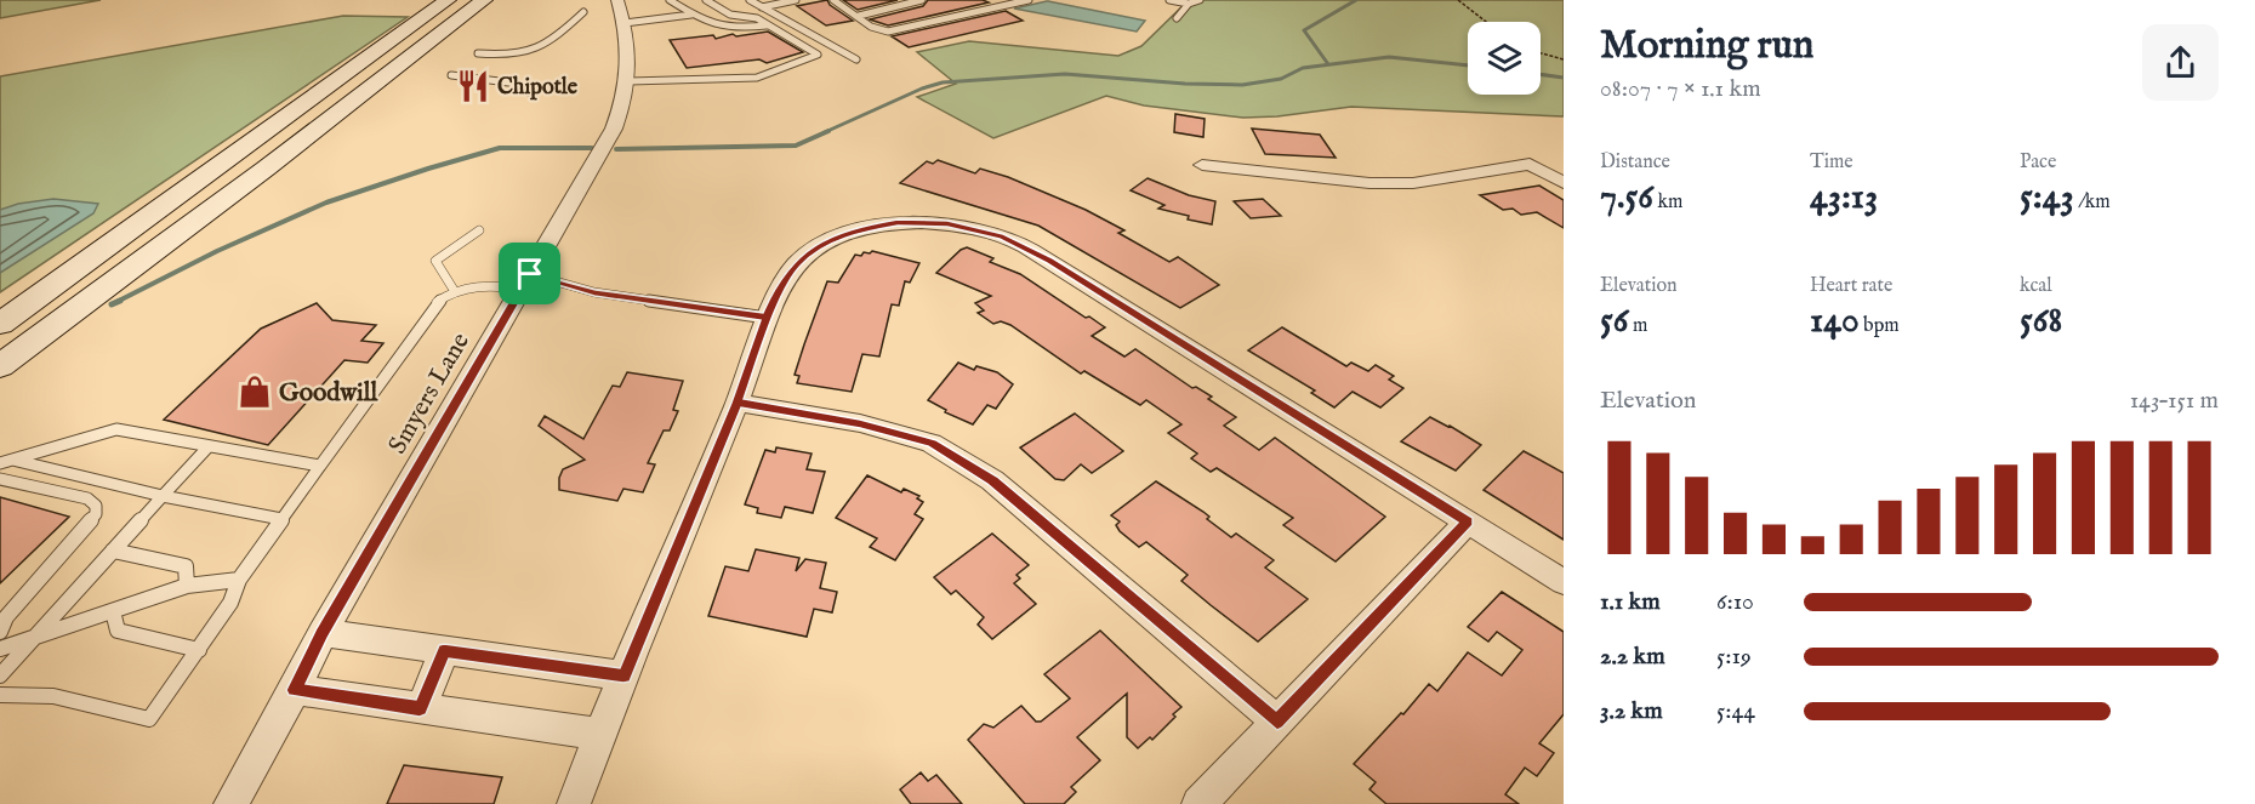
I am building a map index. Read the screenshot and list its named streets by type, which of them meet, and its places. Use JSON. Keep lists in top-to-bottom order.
{
  "streets": {
    "street": ["Smyers Lane"]
  },
  "places": {
    "restaurant": ["Chipotle"],
    "shop": ["Goodwill"]
  },
  "page": {
    "heading": ["Morning run", "08:07 · 7 × 1.1 km"],
    "stats": [
      ["Distance", "7.56 km"],
      ["Time", "43:13"],
      ["Pace", "5:43 /km"],
      ["Elevation", "56 m"],
      ["Heart rate", "140 bpm"],
      ["kcal", "568"]
    ],
    "chart": ["Elevation", "143–151 m"],
    "list": [
      {
        "name": "1.1 km",
        "note": "6:10"
      },
      {
        "name": "2.2 km",
        "note": "5:19"
      },
      {
        "name": "3.2 km",
        "note": "5:44"
      }
    ]
  }
}
